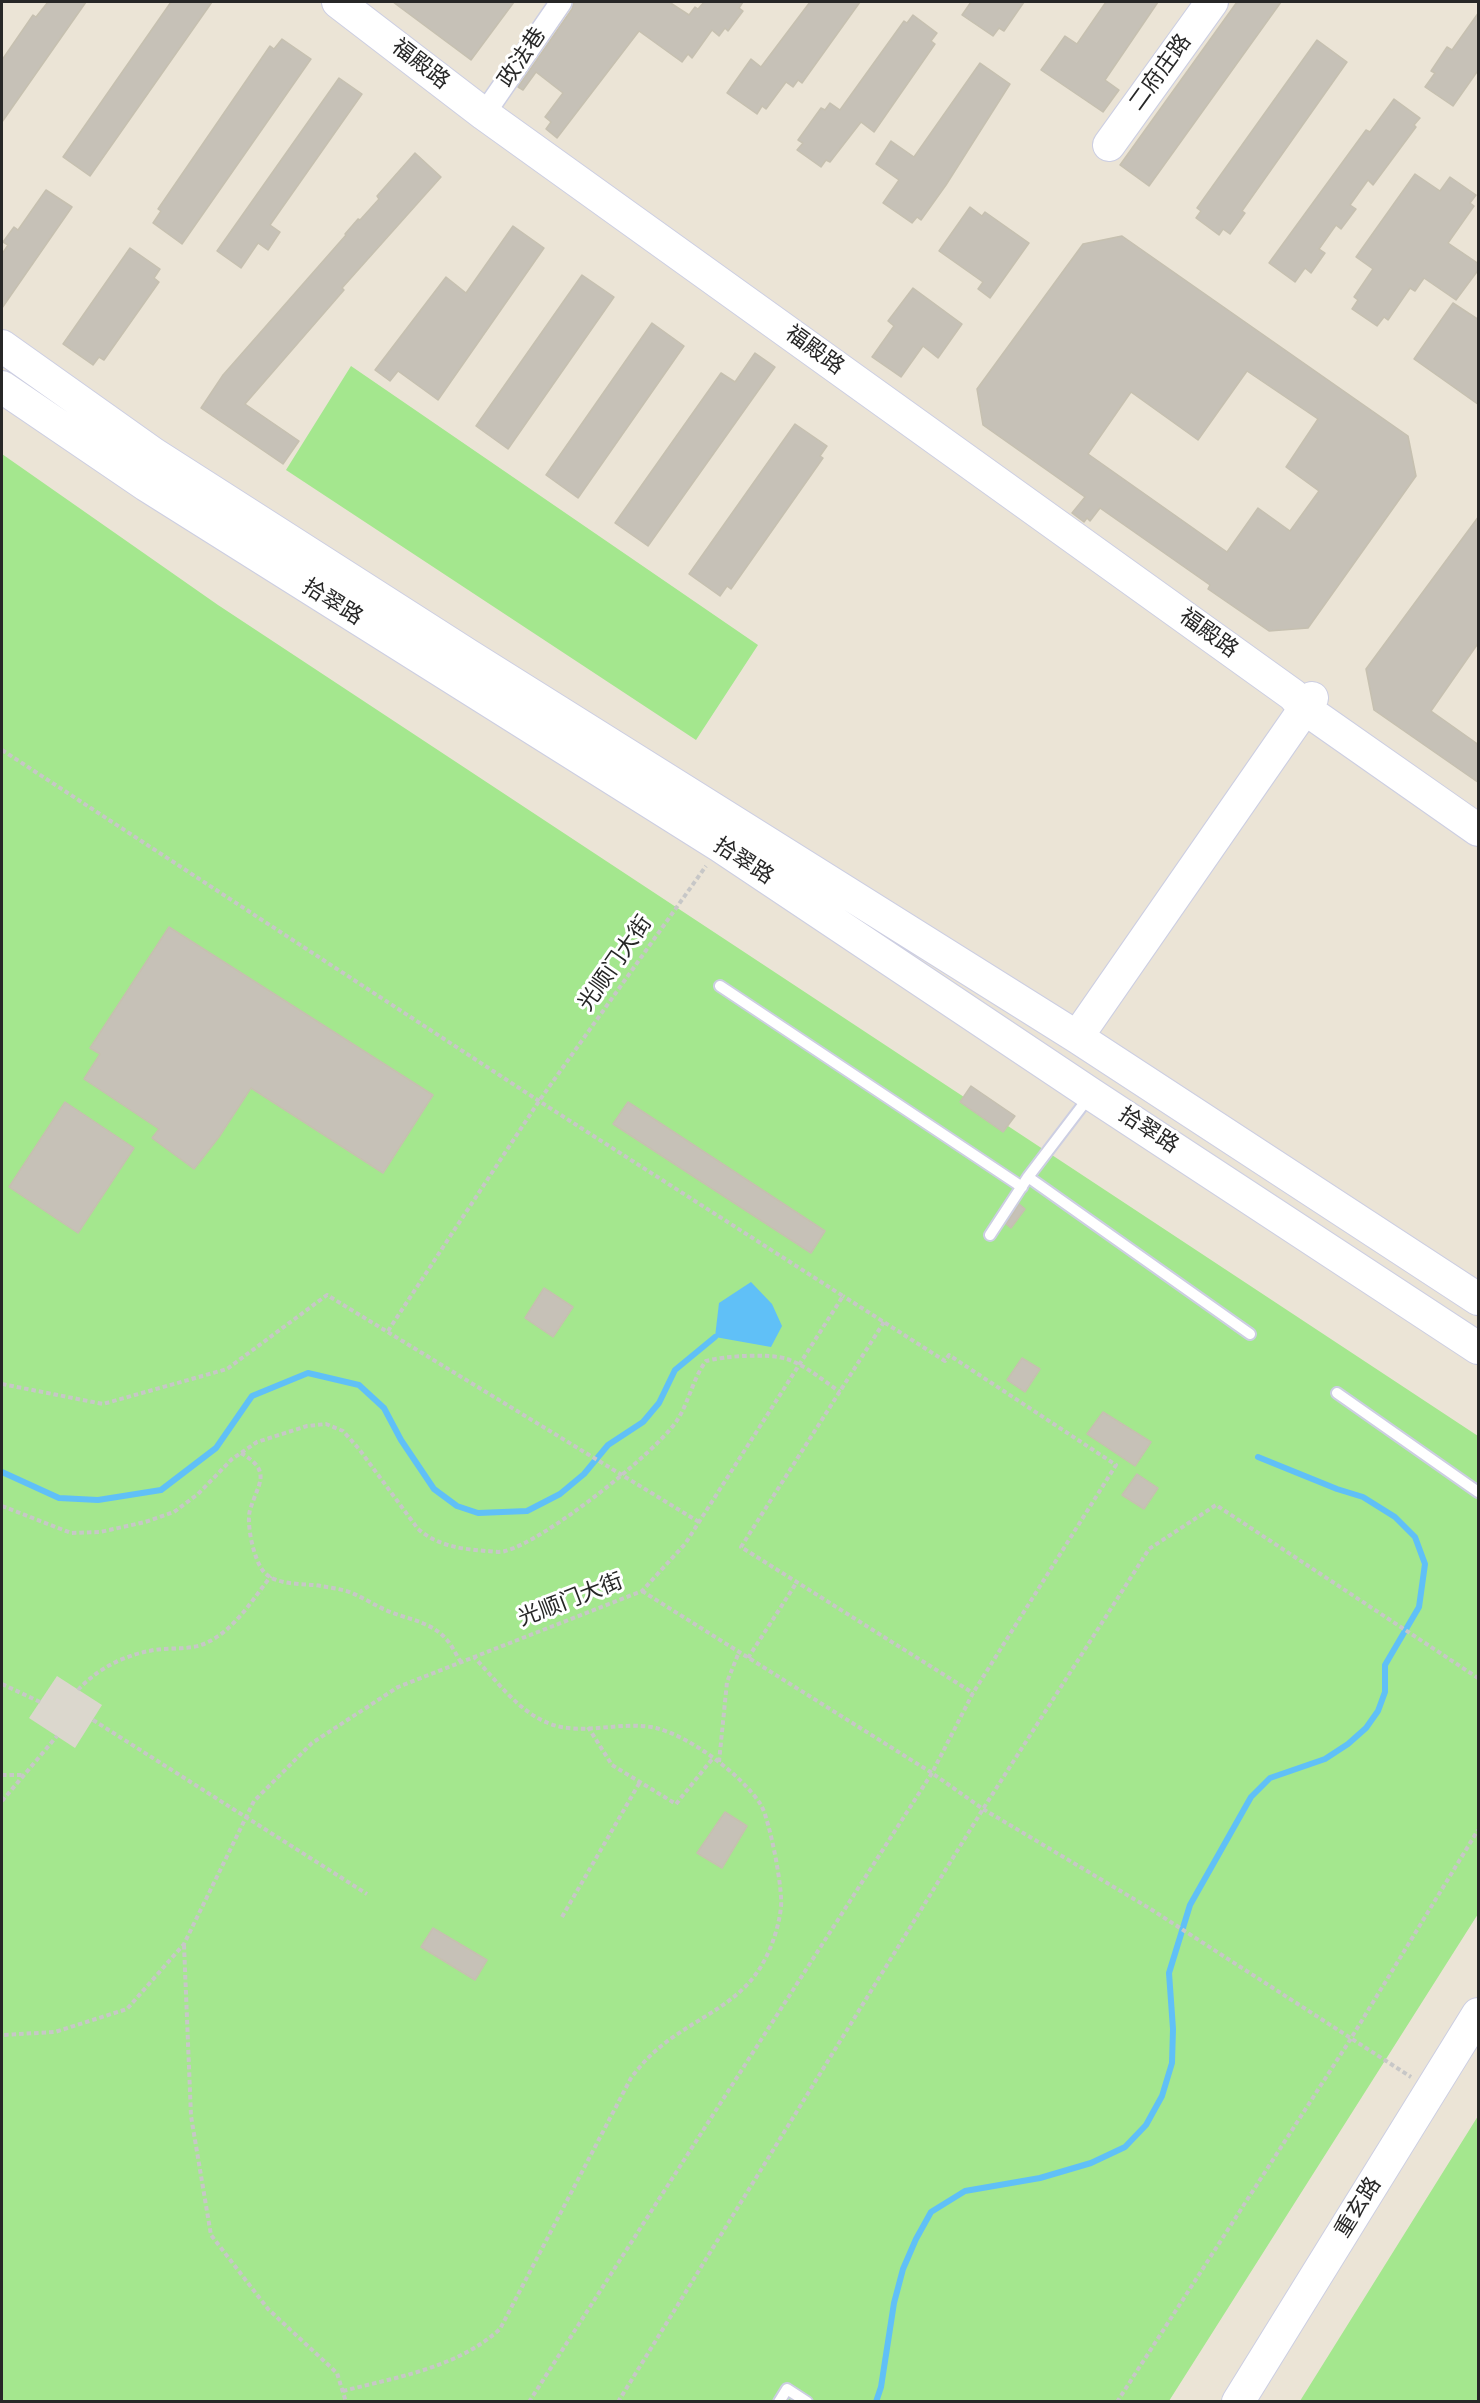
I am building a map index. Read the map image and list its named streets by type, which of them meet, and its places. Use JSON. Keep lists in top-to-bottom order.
{
  "streets": {
    "main road": [
      "福殿路",
      "二府庄路",
      "拾翠路",
      "重玄路"
    ],
    "street": ["政法巷"],
    "path": ["光顺门大街"]
  },
  "crossings": [
    ["政法巷", "福殿路"],
    ["拾翠路", "光顺门大街"]
  ]
}
